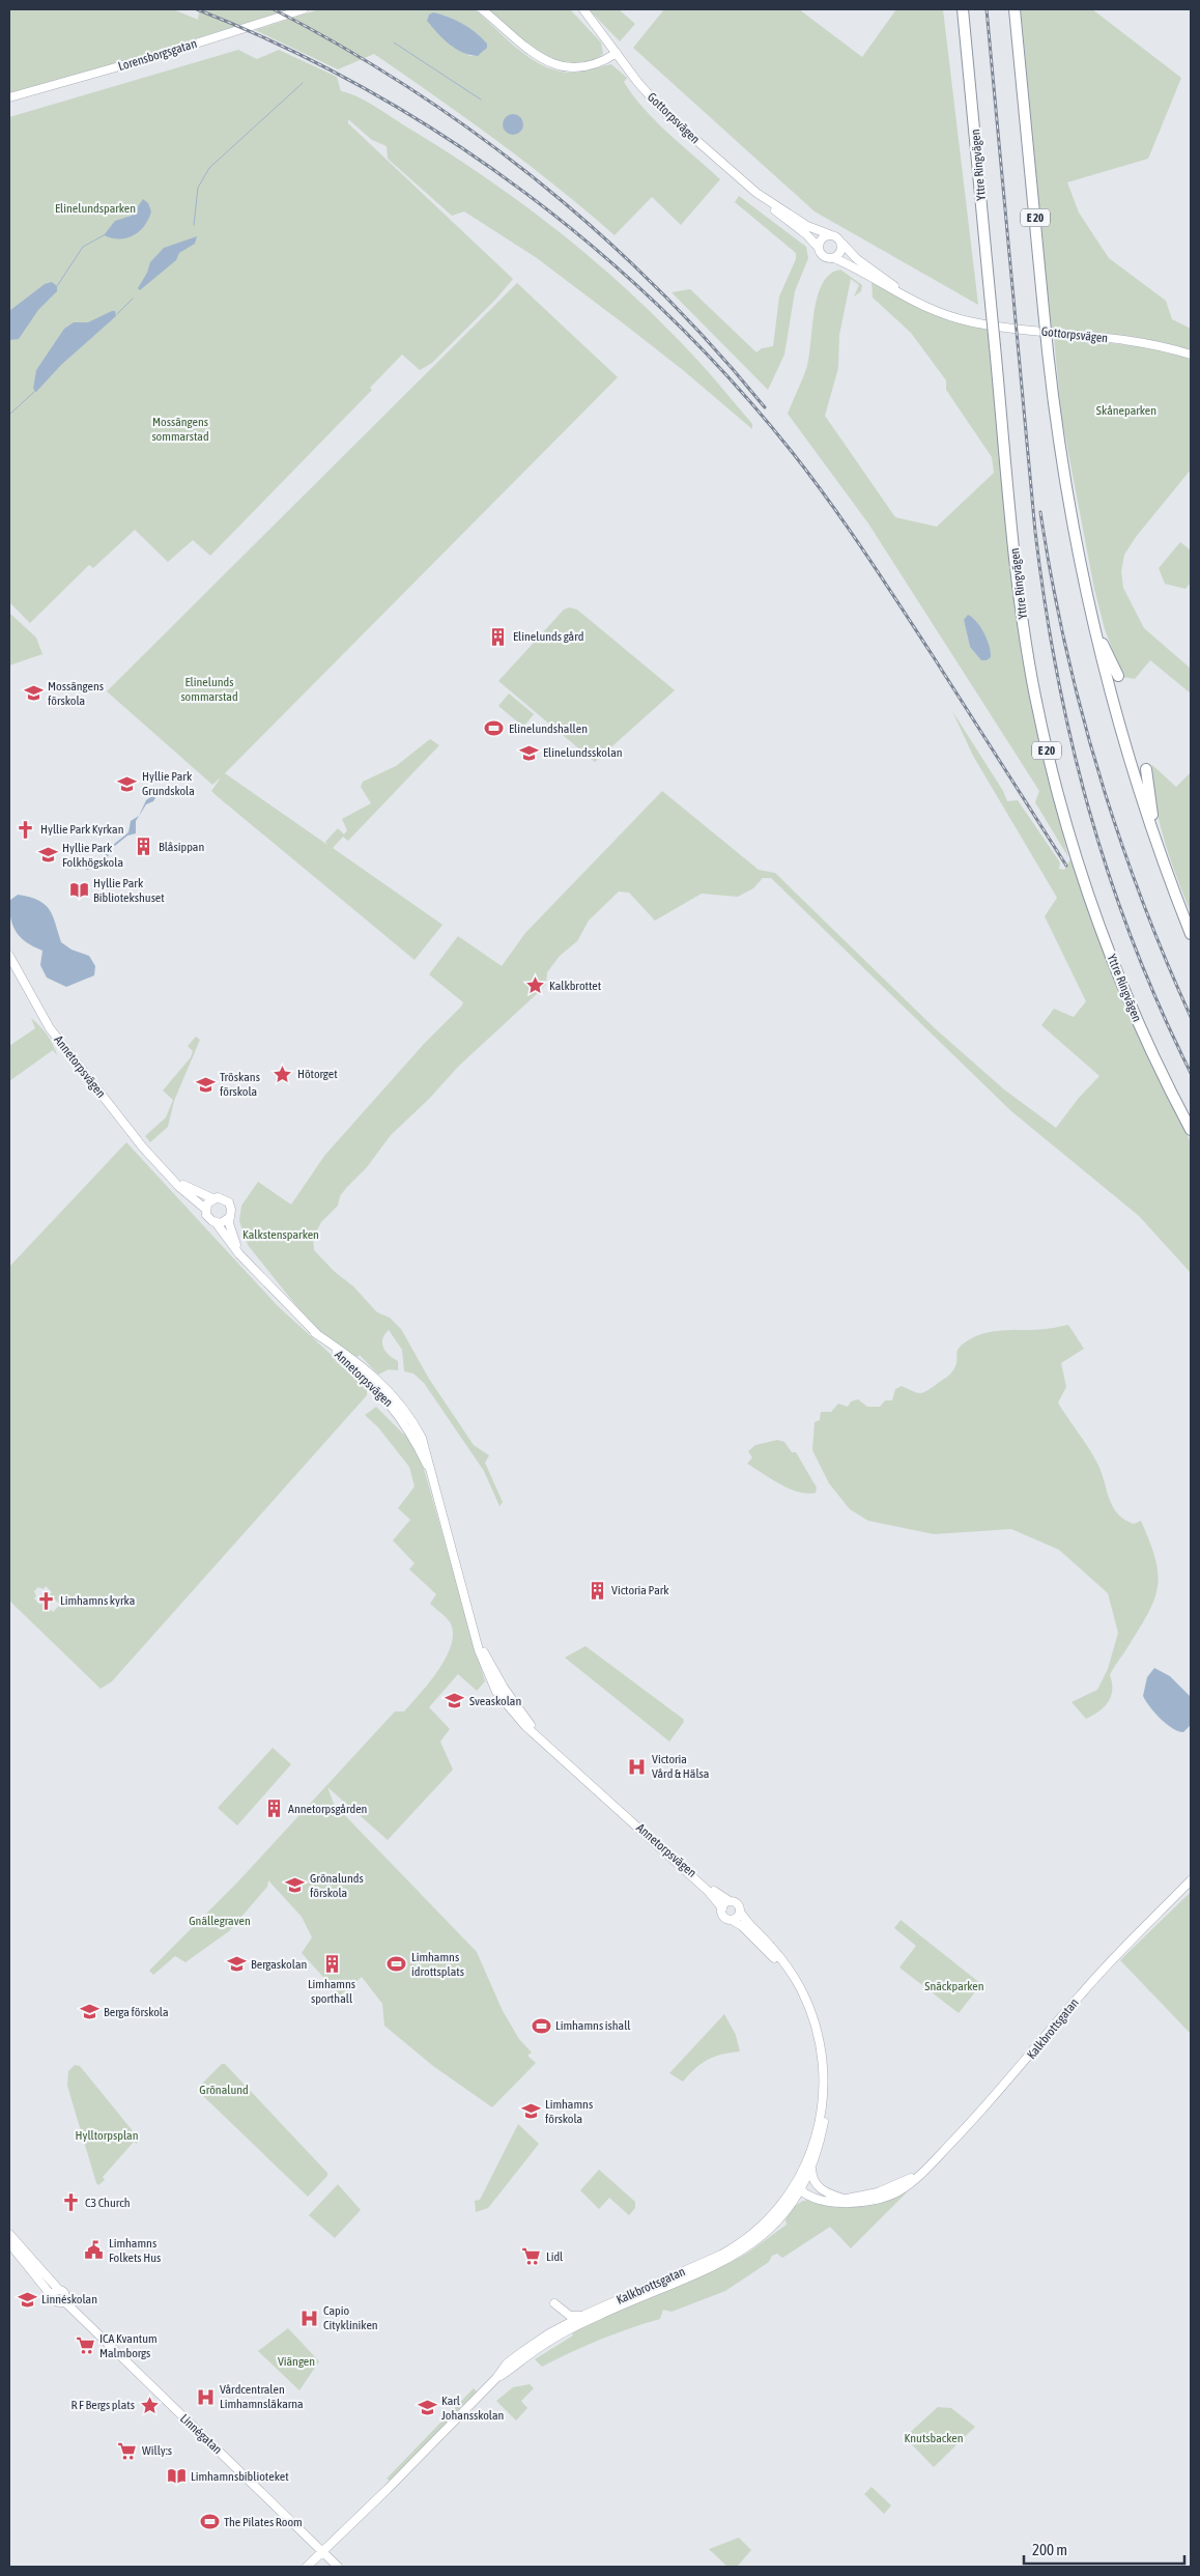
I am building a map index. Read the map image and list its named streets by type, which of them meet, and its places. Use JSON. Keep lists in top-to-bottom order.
{
  "streets": {
    "highway": ["Yttre Ringvägen", "E 20"],
    "main road": [
      "Lorensborgsgatan",
      "Gottorpsvägen",
      "Annetorpsvägen",
      "Kalkbrottsgatan",
      "Linnégatan"
    ]
  },
  "crossings": [
    ["Annetorpsvägen", "Kalkbrottsgatan"],
    ["Kalkbrottsgatan", "Linnégatan"]
  ],
  "parks": [
    "Elinelundsparken",
    "Skåneparken",
    "Mossängens sommarstad",
    "Elinelunds sommarstad",
    "Kalkstensparken",
    "Gnällegraven",
    "Snäckparken",
    "Grönalund",
    "Hylltorpsplan",
    "Viängen",
    "Knutsbacken"
  ],
  "places": {
    "building": [
      "Elinelunds gård",
      "Blåsippan",
      "Victoria Park",
      "Annetorpsgården",
      "Limhamns sporthall"
    ],
    "school or university": [
      "Mossängens förskola",
      "Elinelundsskolan",
      "Hyllie Park Grundskola",
      "Hyllie Park Folkhögskola",
      "Tröskans förskola",
      "Sveaskolan",
      "Grönalunds förskola",
      "Bergaskolan",
      "Berga förskola",
      "Limhamns förskola",
      "Linnéskolan",
      "Karl Johansskolan"
    ],
    "sports": [
      "Elinelundshallen",
      "Limhamns idrottsplats",
      "Limhamns ishall",
      "The Pilates Room"
    ],
    "church": ["Hyllie Park Kyrkan", "Limhamns kyrka", "C3 Church"],
    "library": ["Hyllie Park Bibliotekshuset", "Limhamnsbiblioteket"],
    "place": ["Kalkbrottet", "Hötorget", "R F Bergs plats"],
    "hospital": ["Victoria Vård & Hälsa", "Capio Citykliniken", "Vårdcentralen Limhamnsläkarna"],
    "public building": ["Limhamns Folkets Hus"],
    "supermarket": ["Lidl", "ICA Kvantum Malmborgs", "Willy:s"]
  },
  "scale_bar": "200 m"
}
